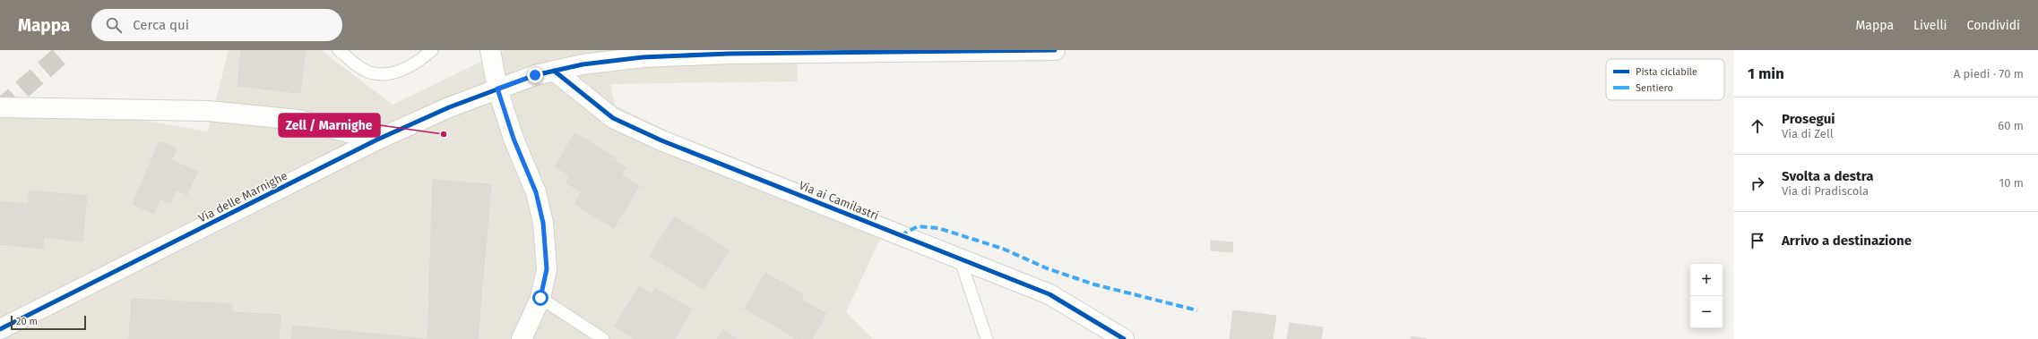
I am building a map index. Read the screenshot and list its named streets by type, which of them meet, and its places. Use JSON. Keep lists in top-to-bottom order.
{
  "streets": {
    "street": ["Via delle Marnighe", "Via ai Camilastri"]
  },
  "crossings": [
    ["Via delle Marnighe", "Via ai Camilastri"]
  ],
  "places": ["Zell / Marnighe"],
  "legend": ["Pista ciclabile", "Sentiero"],
  "scale_bar": "20 m",
  "page": {
    "header": "Mappa",
    "search": "Cerca qui",
    "nav": ["Mappa", "Livelli", "Condividi"],
    "heading": ["1 min", "A piedi · 70 m"],
    "list": [
      ["Prosegui", "Via di Zell", "60 m"],
      ["Svolta a destra", "Via di Pradiscola", "10 m"],
      "Arrivo a destinazione"
    ],
    "map_buttons": ["+", "−"],
    "scale": "20 m"
  }
}
